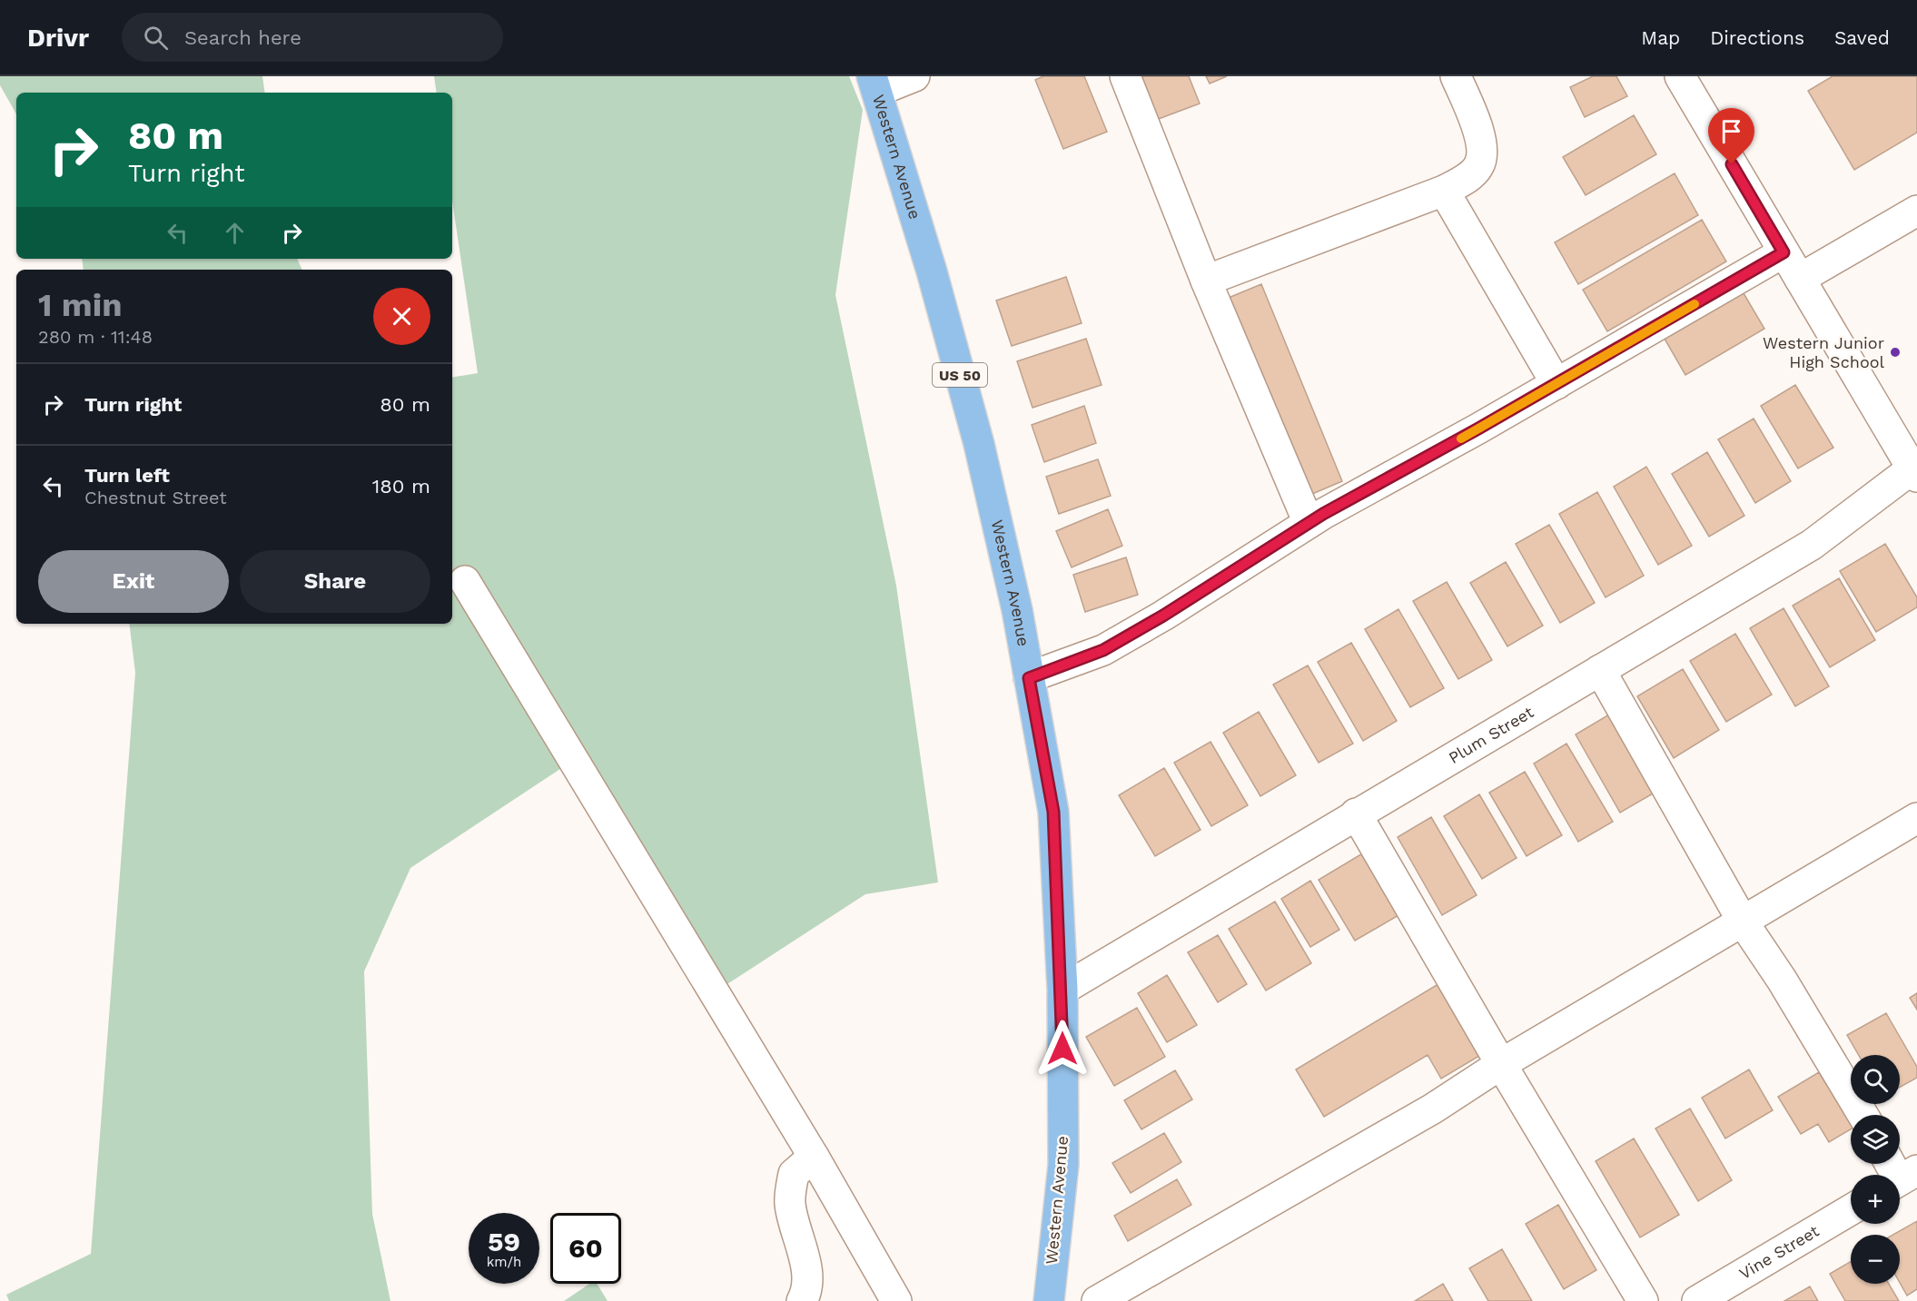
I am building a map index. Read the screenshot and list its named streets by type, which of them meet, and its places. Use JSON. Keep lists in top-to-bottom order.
{
  "streets": {
    "main road": ["Western Avenue", "US 50"],
    "street": ["Plum Street", "Vine Street"]
  },
  "crossings": [
    ["Western Avenue", "Plum Street"]
  ],
  "places": ["Western Junior High School"],
  "page": {
    "header": "Drivr",
    "search": "Search here",
    "nav": ["Map", "Directions", "Saved"],
    "turn": ["80 m", "Turn right"],
    "heading": ["1 min", "280 m · 11:48"],
    "list": [
      {
        "name": "Turn right",
        "value": "80 m"
      },
      {
        "name": "Turn left",
        "note": "Chestnut Street",
        "value": "180 m"
      }
    ],
    "buttons": ["Exit", "Share"],
    "map_buttons": ["+", "−"],
    "speed": "59 km/h",
    "limit": "60"
  }
}
